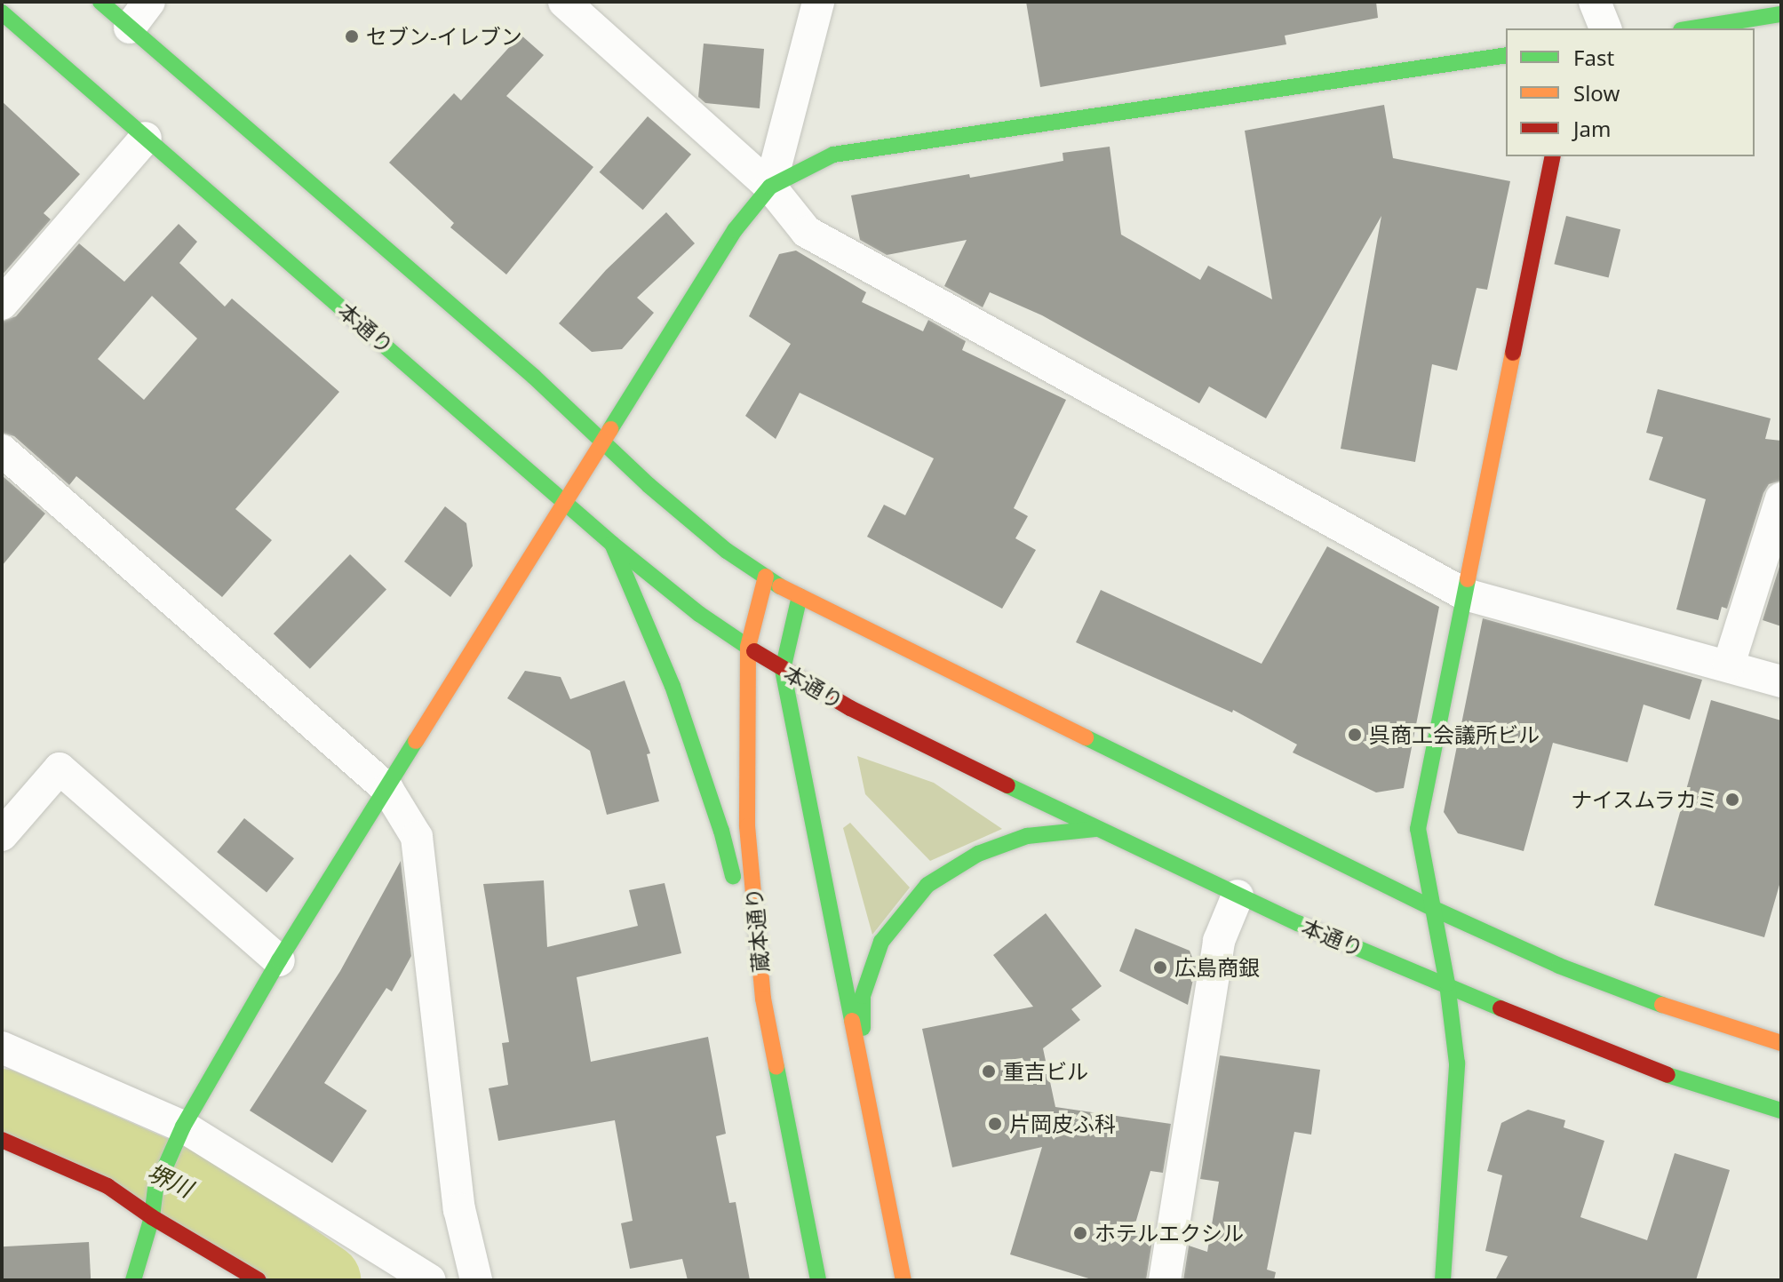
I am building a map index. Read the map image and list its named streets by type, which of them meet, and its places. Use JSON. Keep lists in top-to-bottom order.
{
  "streets": {
    "main road": ["本通り", "蔵本通り"]
  },
  "crossings": [
    ["本通り", "蔵本通り"]
  ],
  "water": ["堺川"],
  "places": [
    "セブン-イレブン",
    "呉商工会議所ビル",
    "ナイスムラカミ",
    "広島商銀",
    "重吉ビル",
    "片岡皮ふ科",
    "ホテルエクシル"
  ],
  "legend": ["Fast", "Slow", "Jam"]
}
